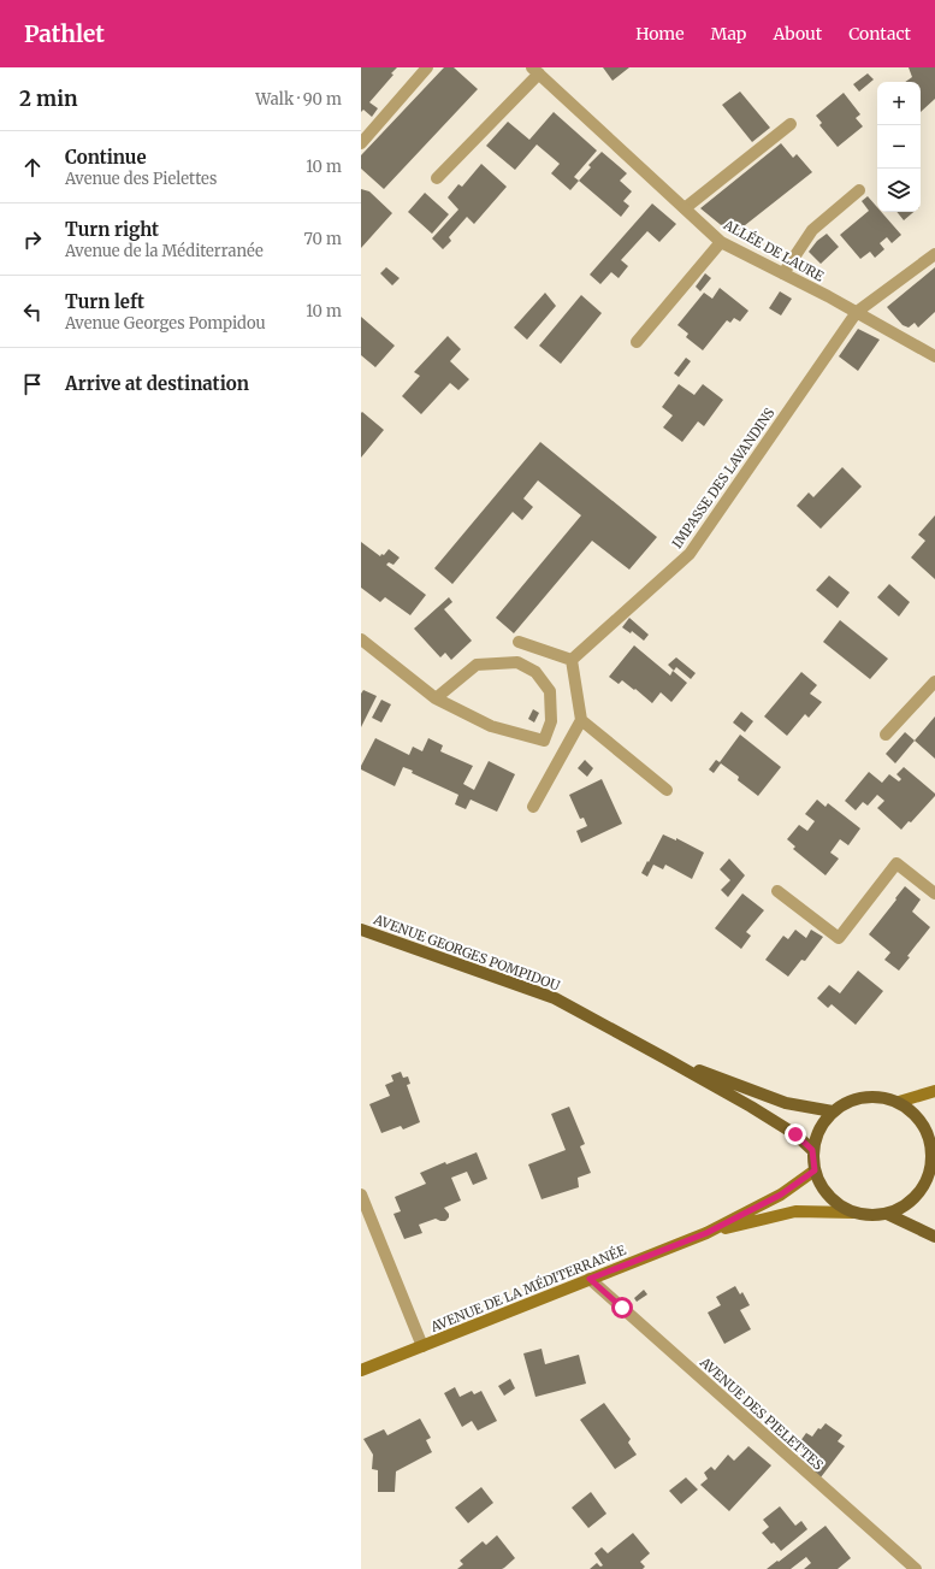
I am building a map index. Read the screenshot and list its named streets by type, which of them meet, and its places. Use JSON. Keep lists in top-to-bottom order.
{
  "streets": {
    "main road": ["AVENUE GEORGES POMPIDOU", "AVENUE DE LA MÉDITERRANÉE"],
    "street": ["ALLÉE DE LAURE", "IMPASSE DES LAVANDINS", "AVENUE DES PIELETTES"]
  },
  "crossings": [
    ["ALLÉE DE LAURE", "IMPASSE DES LAVANDINS"],
    ["AVENUE GEORGES POMPIDOU", "AVENUE DE LA MÉDITERRANÉE"],
    ["AVENUE DE LA MÉDITERRANÉE", "AVENUE DES PIELETTES"]
  ],
  "page": {
    "header": "Pathlet",
    "nav": [
      "Home",
      "Map",
      "About",
      "Contact"
    ],
    "heading": ["2 min", "Walk · 90 m"],
    "map_buttons": ["+", "−"],
    "list": [
      ["Continue", "Avenue des Pielettes", "10 m"],
      ["Turn right", "Avenue de la Méditerranée", "70 m"],
      ["Turn left", "Avenue Georges Pompidou", "10 m"],
      "Arrive at destination"
    ]
  }
}
